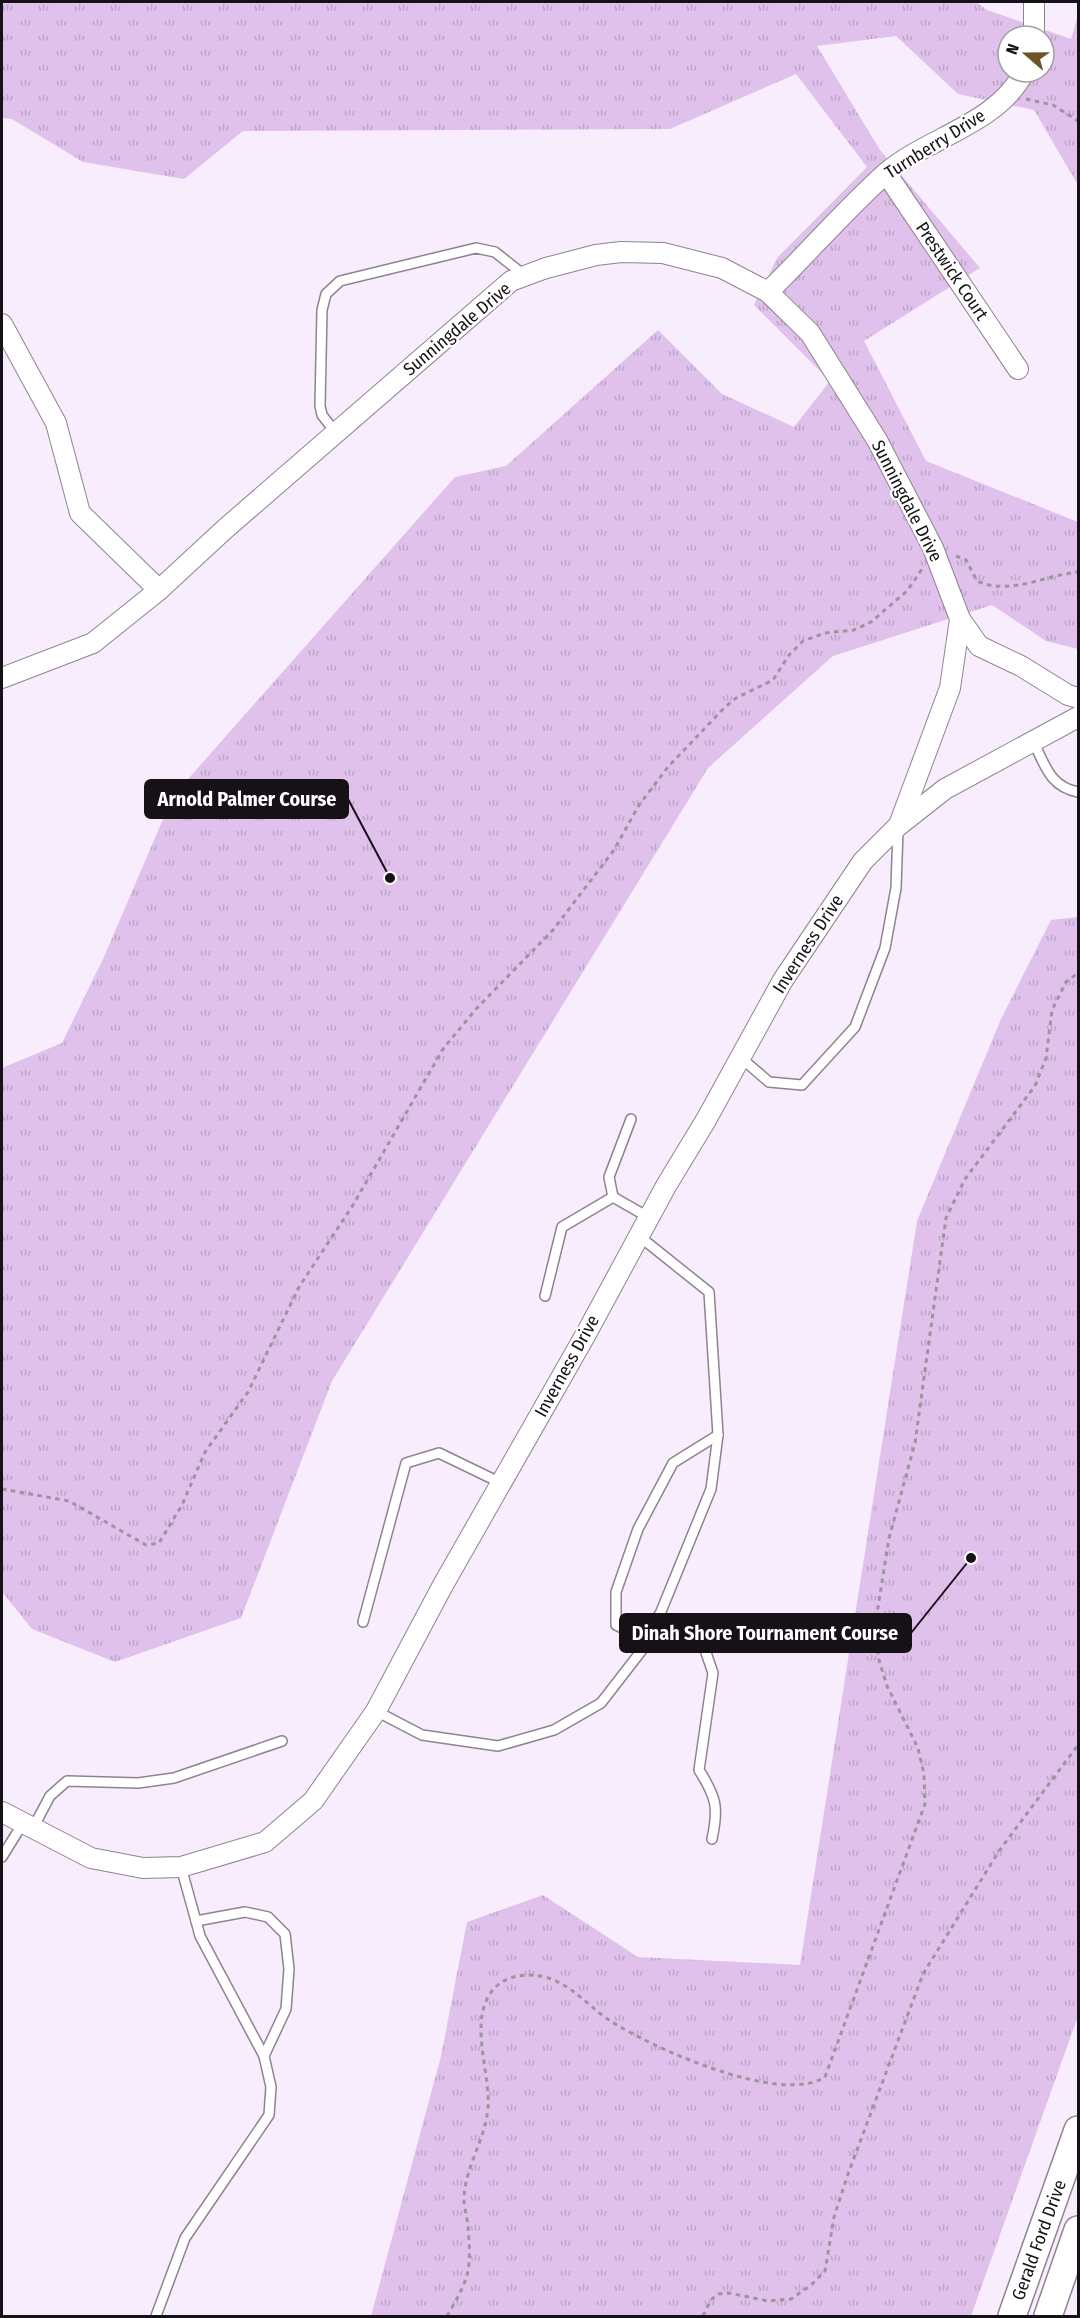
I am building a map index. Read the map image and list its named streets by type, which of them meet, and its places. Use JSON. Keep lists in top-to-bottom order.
{
  "streets": {
    "main road": ["Gerald Ford Drive"],
    "street": [
      "Turnberry Drive",
      "Prestwick Court",
      "Sunningdale Drive",
      "Inverness Drive"
    ]
  },
  "crossings": [
    ["Turnberry Drive", "Prestwick Court"],
    ["Turnberry Drive", "Sunningdale Drive"],
    ["Sunningdale Drive", "Inverness Drive"]
  ],
  "places": ["Arnold Palmer Course", "Dinah Shore Tournament Course"],
  "north": "left"
}
